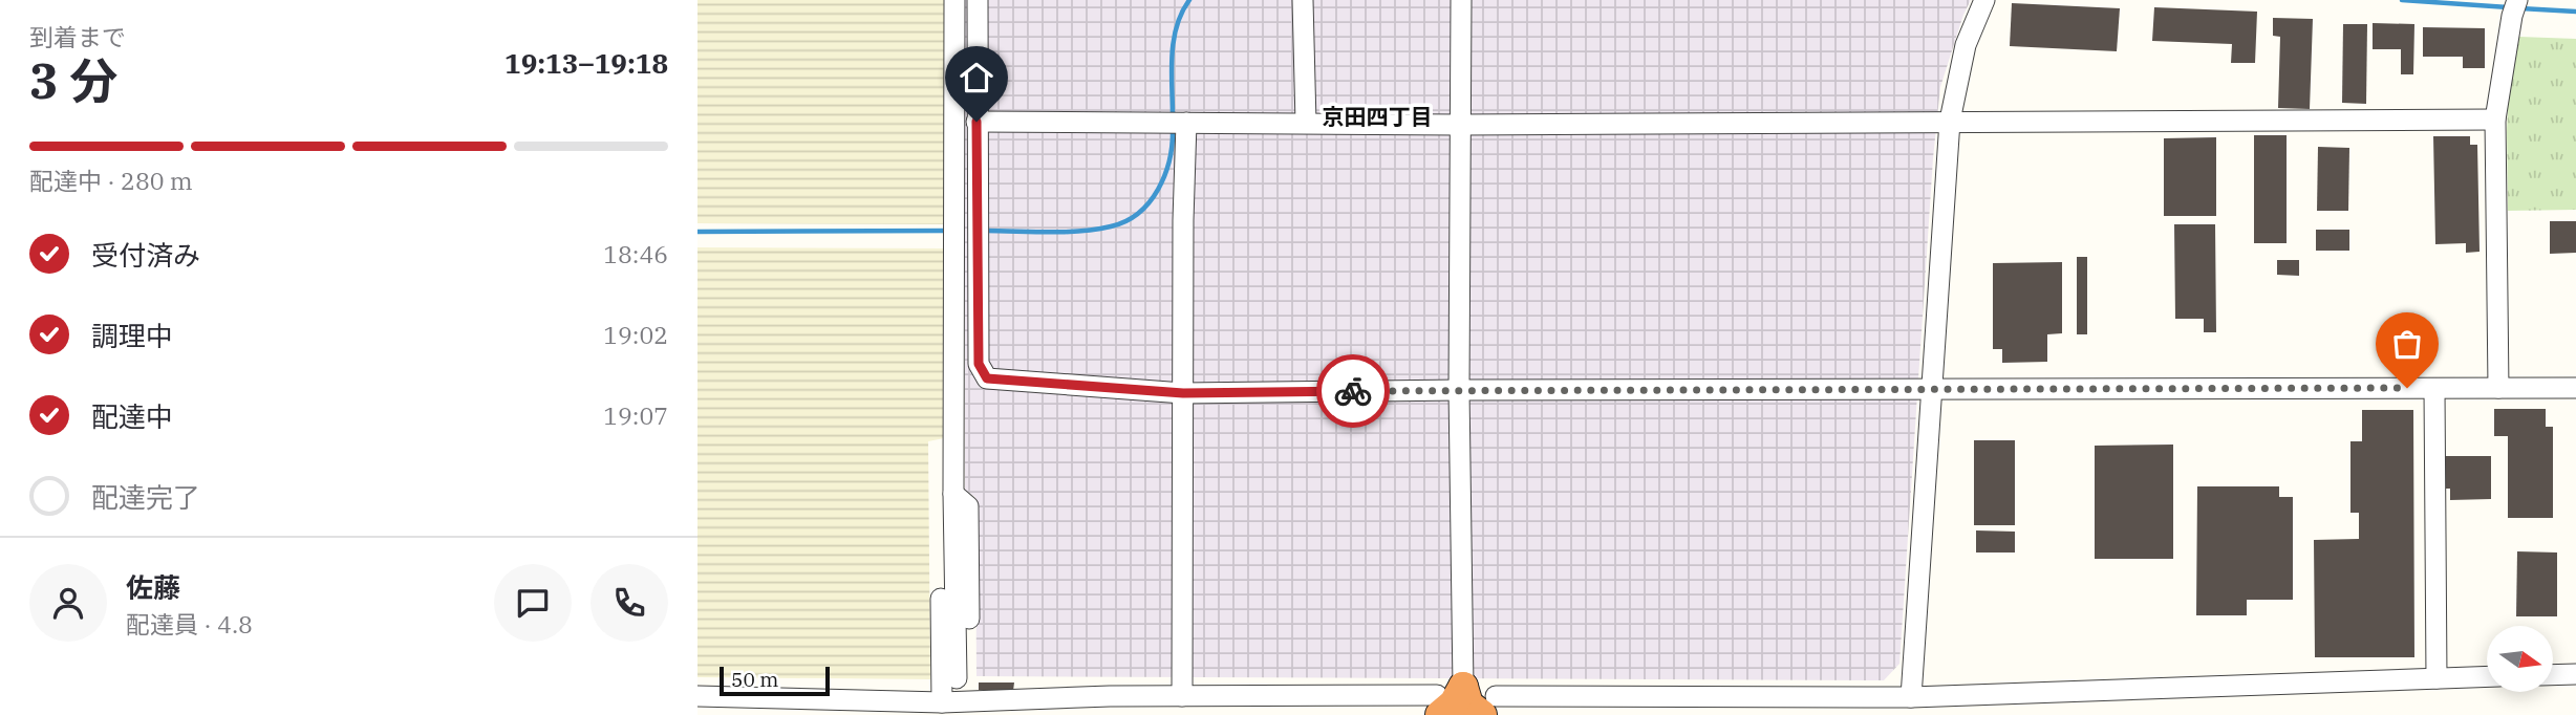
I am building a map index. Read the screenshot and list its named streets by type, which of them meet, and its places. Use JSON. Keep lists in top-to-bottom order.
{
  "districts": ["京田四丁目"],
  "scale_bar": "50 m",
  "north": "right",
  "page": {
    "heading": ["3 分", "到着まで", "19:13–19:18"],
    "panel": ["佐藤", "配達員 · 4.8"],
    "bar": "配達中 · 280 m",
    "list": [
      ["受付済み", "18:46"],
      ["調理中", "19:02"],
      ["配達中", "19:07"],
      "配達完了"
    ],
    "scale": "50 m"
  }
}
